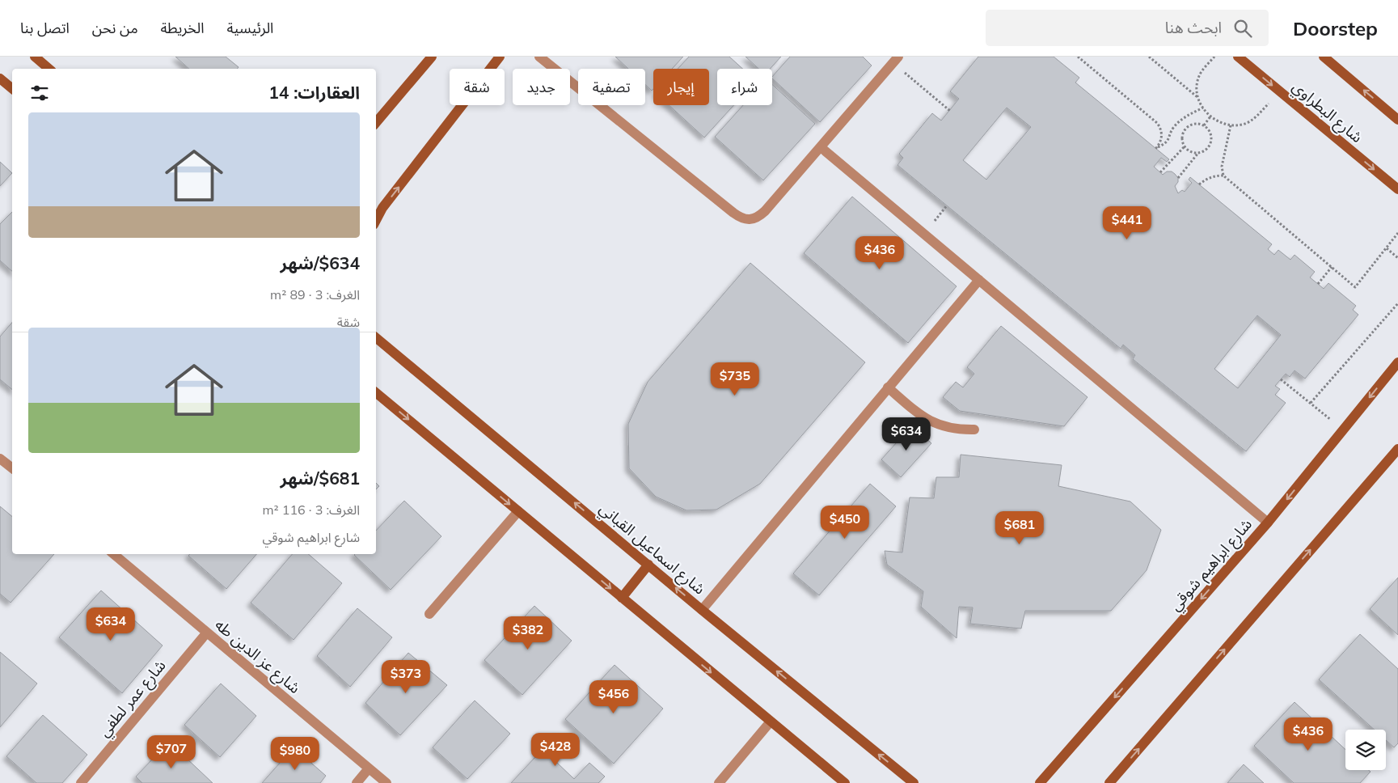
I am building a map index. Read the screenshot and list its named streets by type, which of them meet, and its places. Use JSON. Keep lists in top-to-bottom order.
{
  "streets": {
    "street": [
      "شارع البطراوي",
      "شارع اسماعيل القباني",
      "شارع ابراهيم شوقي",
      "شارع عز الدين طه",
      "شارع عمر لطفي"
    ]
  },
  "crossings": [
    ["شارع عز الدين طه", "شارع عمر لطفي"]
  ],
  "page": {
    "header": "Doorstep",
    "search": "ابحث هنا",
    "nav": [
      "الرئيسية",
      "الخريطة",
      "من نحن",
      "اتصل بنا"
    ],
    "chip": [
      "شراء",
      "إيجار",
      "تصفية",
      "جديد",
      "شقة"
    ],
    "heading": "العقارات: 14",
    "list": [
      {
        "name": "$634/شهر",
        "note": "الغرف: 3 · 89 m² · شقة"
      },
      {
        "name": "$681/شهر",
        "note": "الغرف: 3 · 116 m² · شارع ابراهيم شوقي"
      }
    ],
    "price": [
      "$441",
      "$436",
      "$735",
      "$634",
      "$450",
      "$681",
      "$634",
      "$382",
      "$373",
      "$456",
      "$436",
      "$428",
      "$707",
      "$980"
    ]
  }
}
